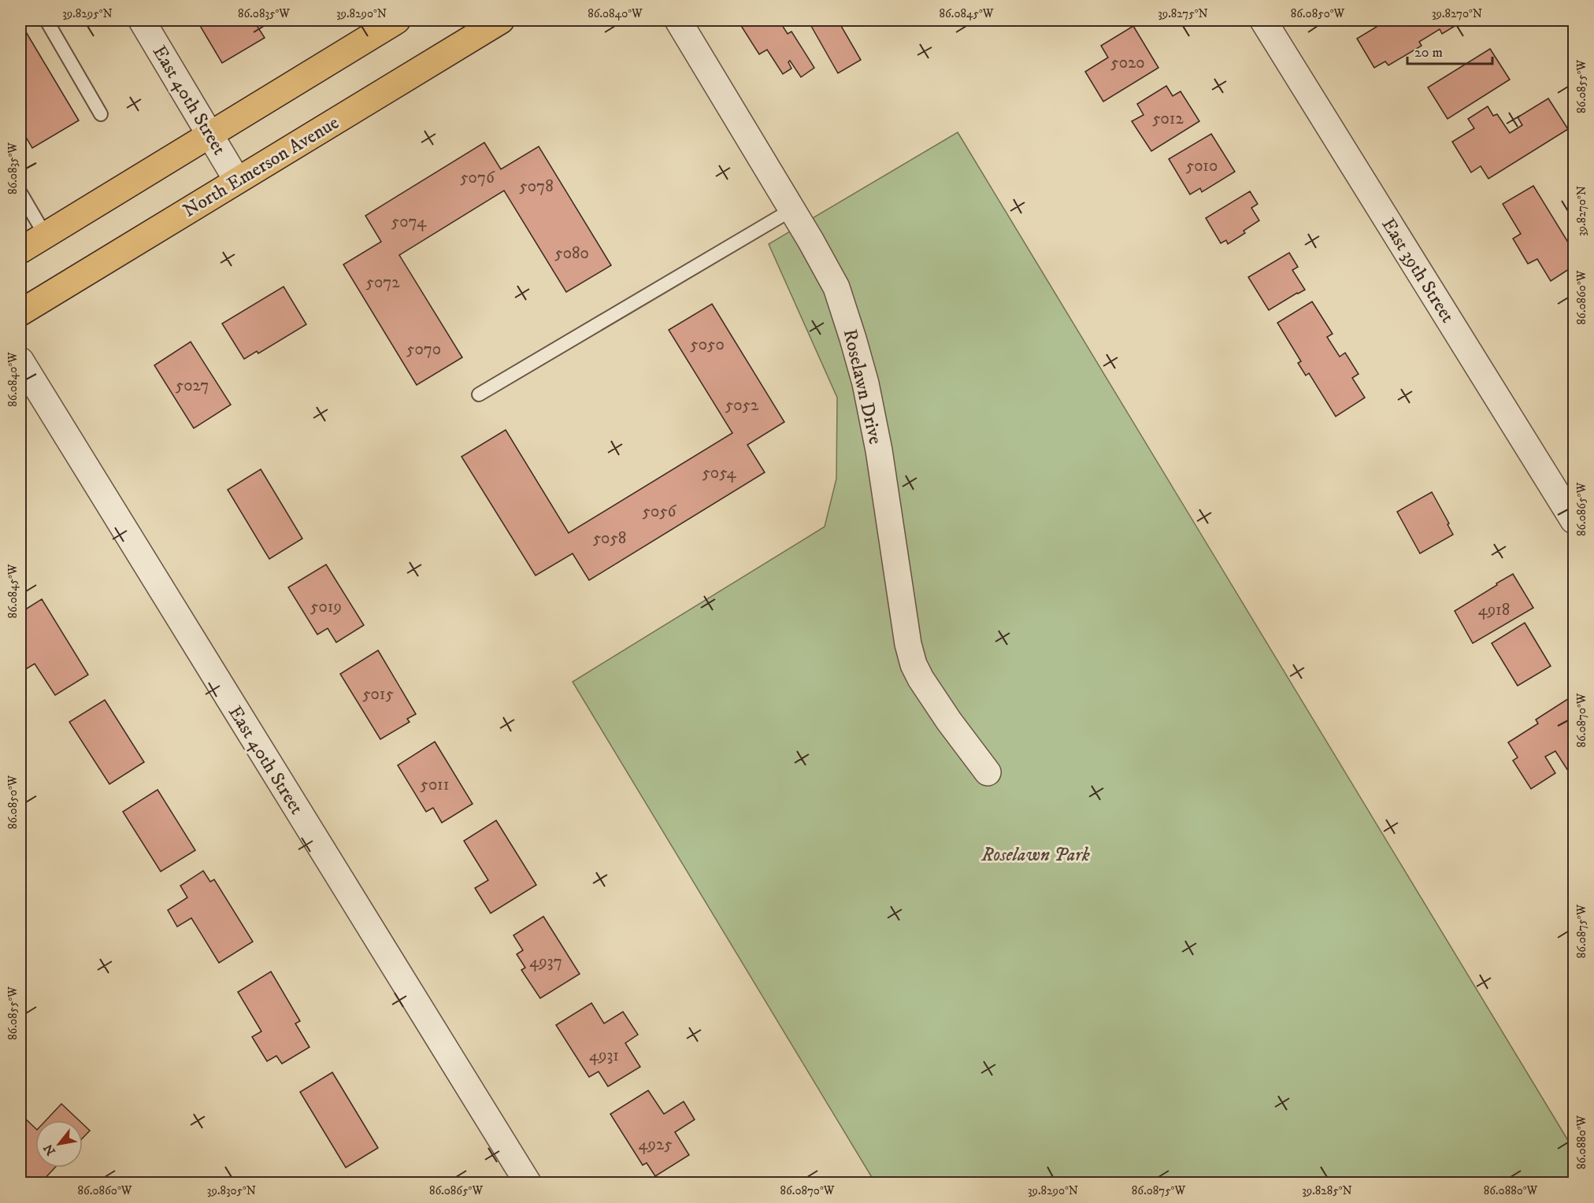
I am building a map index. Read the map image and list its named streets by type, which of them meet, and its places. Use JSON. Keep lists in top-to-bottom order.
{
  "streets": {
    "main road": ["North Emerson Avenue"],
    "street": ["East 40th Street", "East 39th Street", "Roselawn Drive"]
  },
  "crossings": [
    ["East 40th Street", "North Emerson Avenue"]
  ],
  "parks": ["Roselawn Park"],
  "house_numbers": [
    "5020",
    "5012",
    "5010",
    "5076",
    "5078",
    "5074",
    "5080",
    "5072",
    "5050",
    "5070",
    "5027",
    "5052",
    "5054",
    "5056",
    "5058",
    "5019",
    "4918",
    "5015",
    "5011",
    "4937",
    "4931",
    "4925"
  ],
  "scale_bar": "20 m",
  "north": "bottom left",
  "coordinates": [
    "39.8295°N",
    "86.0835°W",
    "39.8290°N",
    "86.0840°W",
    "86.0845°W",
    "39.8275°N",
    "86.0850°W",
    "39.8270°N",
    "86.0855°W",
    "86.0860°W",
    "86.0865°W",
    "86.0870°W",
    "86.0875°W",
    "86.0880°W",
    "39.8305°N",
    "39.8285°N"
  ]
}
